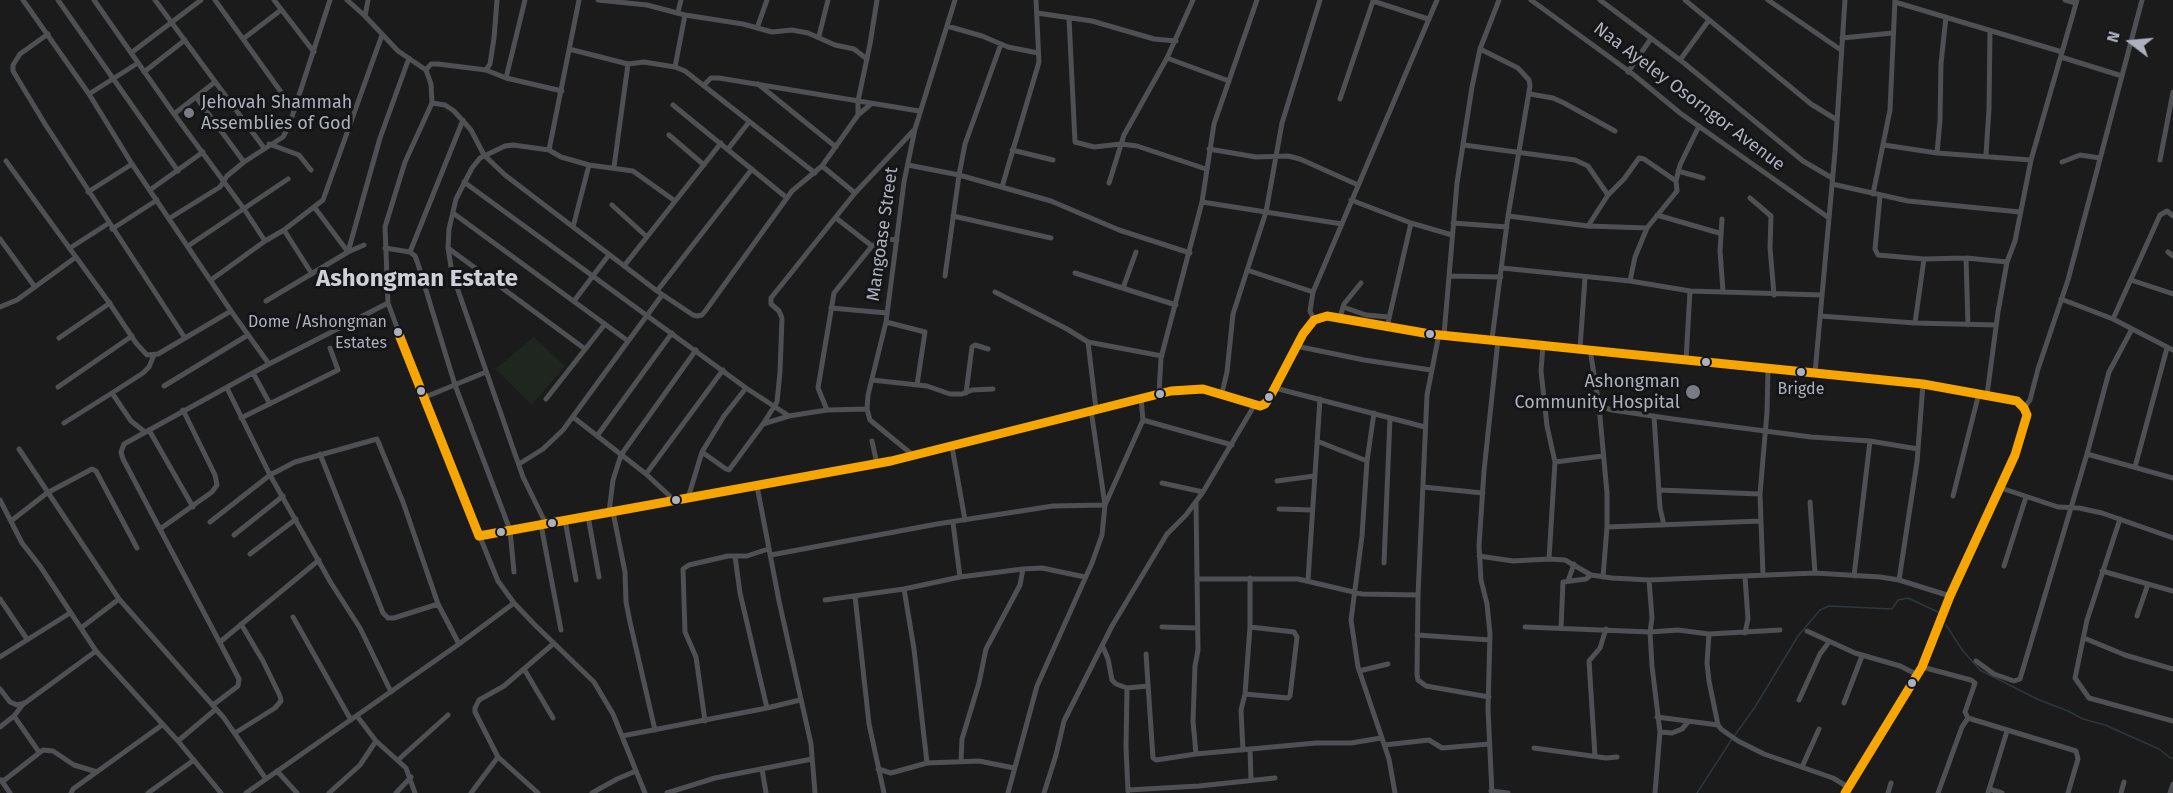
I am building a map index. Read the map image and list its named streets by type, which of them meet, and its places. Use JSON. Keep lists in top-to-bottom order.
{
  "streets": {
    "street": ["Naa Ayeley Osorngor Avenue", "Mangoase Street"]
  },
  "districts": ["Ashongman Estate"],
  "places": [
    "Jehovah Shammah Assemblies of God",
    "Dome /Ashongman Estates",
    "Brigde",
    "Ashongman Community Hospital"
  ],
  "north": "left"
}
